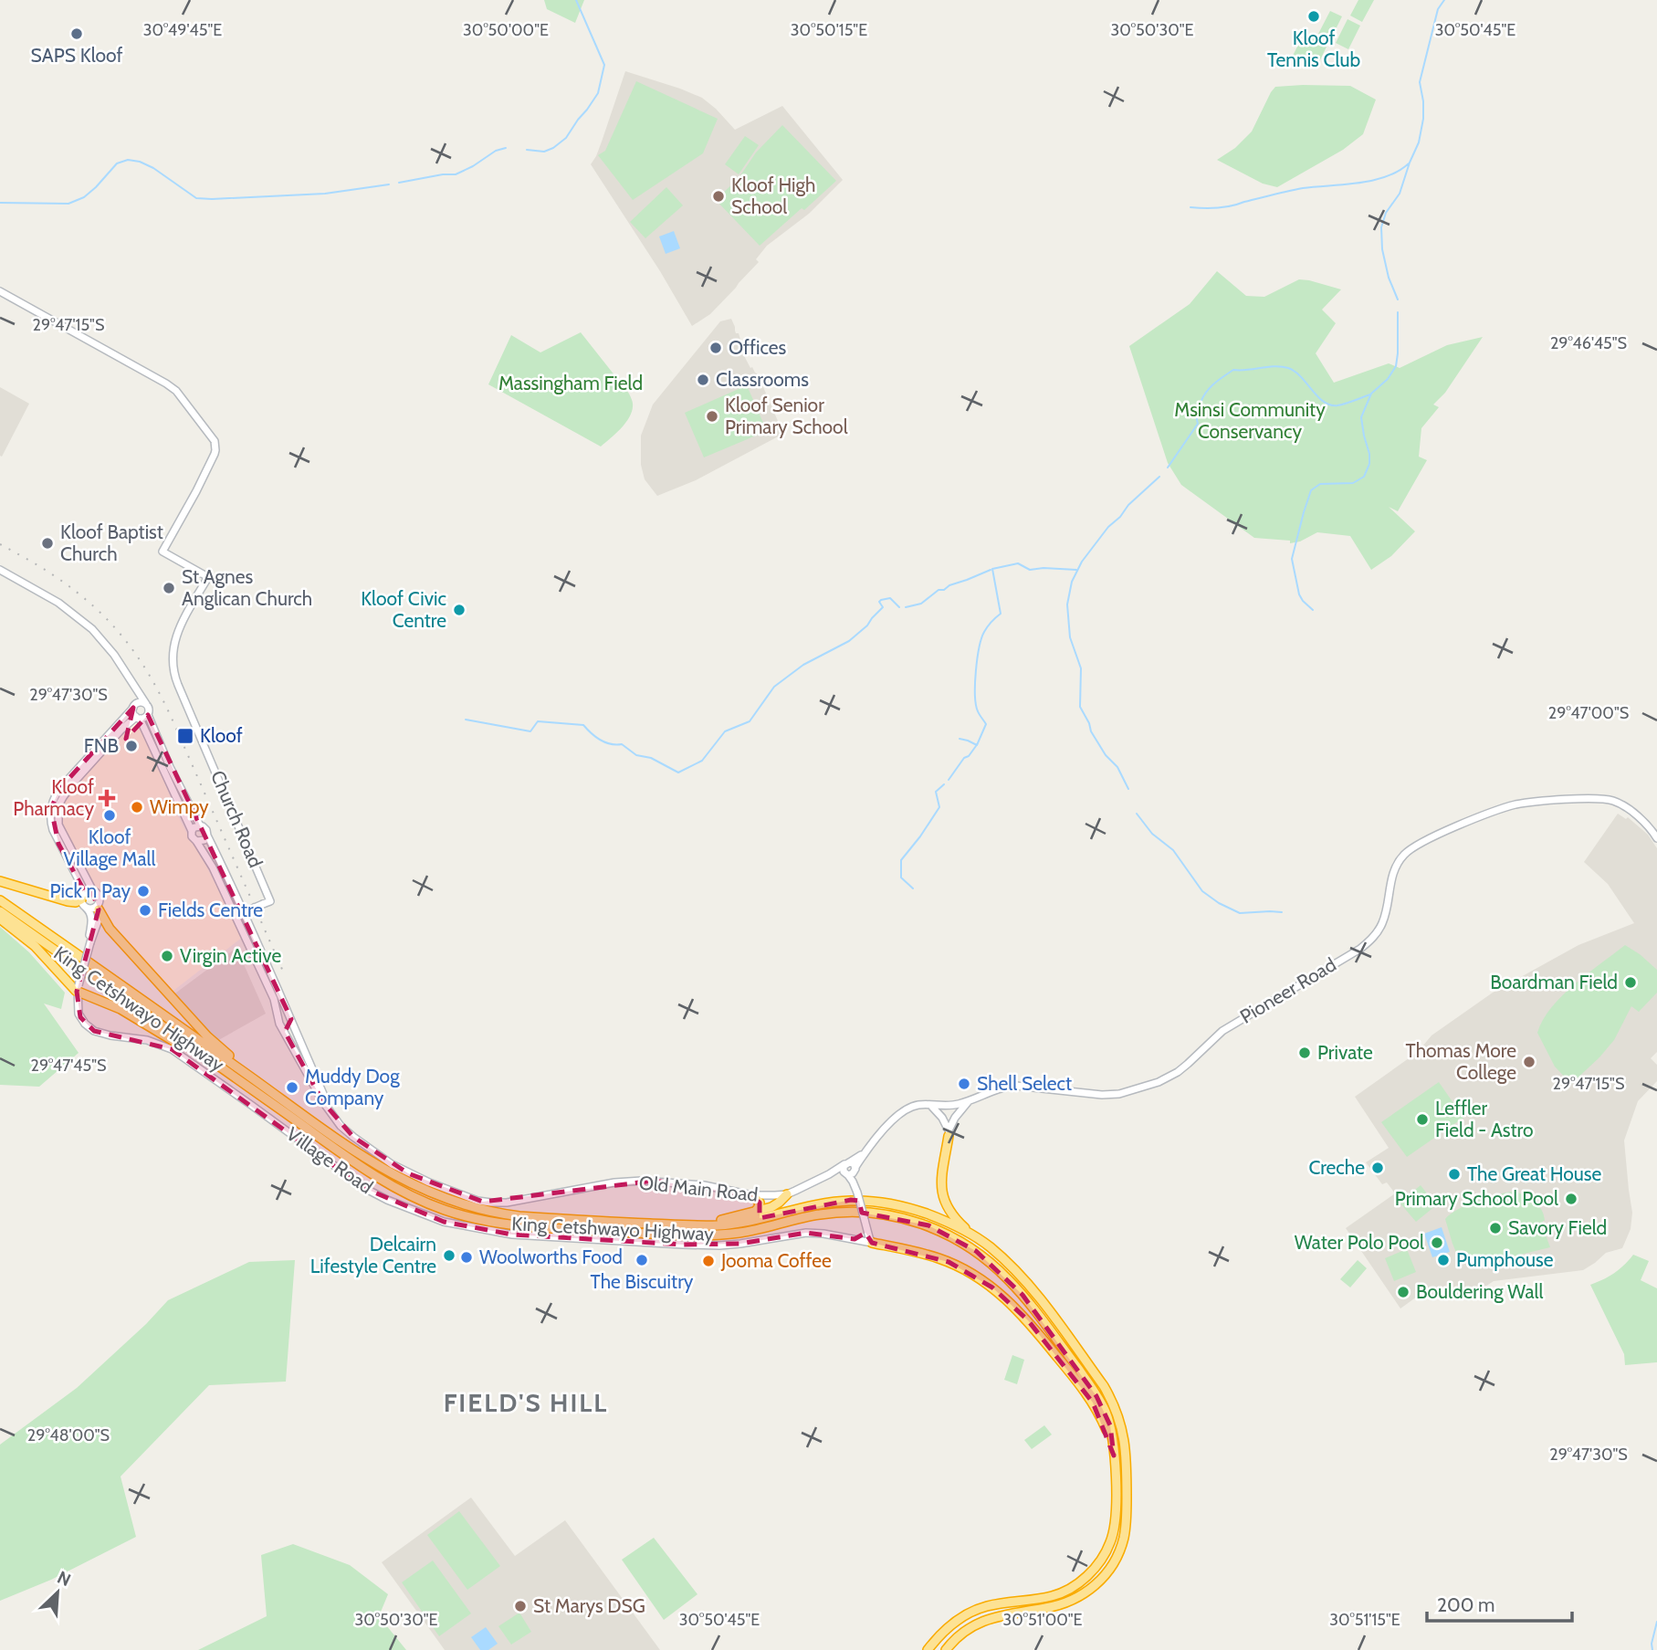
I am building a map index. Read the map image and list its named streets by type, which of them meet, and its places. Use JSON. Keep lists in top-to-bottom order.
{
  "streets": {
    "highway": ["King Cetshwayo Highway"],
    "main road": [
      "Church Road",
      "Pioneer Road",
      "Village Road",
      "Old Main Road"
    ]
  },
  "crossings": [
    ["Pioneer Road", "Old Main Road"]
  ],
  "districts": ["FIELD'S HILL"],
  "parks": ["Massingham Field", "Msinsi Community Conservancy"],
  "places": {
    "other": [
      "Kloof Tennis Club",
      "SAPS Kloof",
      "Kloof High School",
      "Offices",
      "Classrooms",
      "Kloof Senior Primary School",
      "Kloof Baptist Church",
      "St Agnes Anglican Church",
      "Kloof Civic Centre",
      "FNB",
      "Wimpy",
      "Kloof Village Mall",
      "Pick n Pay",
      "Fields Centre",
      "Virgin Active",
      "Boardman Field",
      "Private",
      "Thomas More College",
      "Shell Select",
      "Muddy Dog Company",
      "Leffler Field - Astro",
      "Creche",
      "The Great House",
      "Primary School Pool",
      "Savory Field",
      "Water Polo Pool",
      "Delcairn Lifestyle Centre",
      "Woolworths Food",
      "The Biscuitry",
      "Pumphouse",
      "Jooma Coffee",
      "Bouldering Wall",
      "St Marys DSG"
    ],
    "transit": ["Kloof"],
    "health": ["Kloof Pharmacy"]
  },
  "scale_bar": "200 m",
  "north": "top right",
  "coordinates": [
    "30°49'45\"E",
    "30°50'00\"E",
    "30°50'15\"E",
    "30°50'30\"E",
    "30°50'45\"E",
    "29°47'15\"S",
    "29°46'45\"S",
    "29°47'30\"S",
    "29°47'00\"S",
    "29°47'45\"S",
    "29°48'00\"S",
    "30°51'15\"E",
    "30°51'00\"E"
  ]
}
